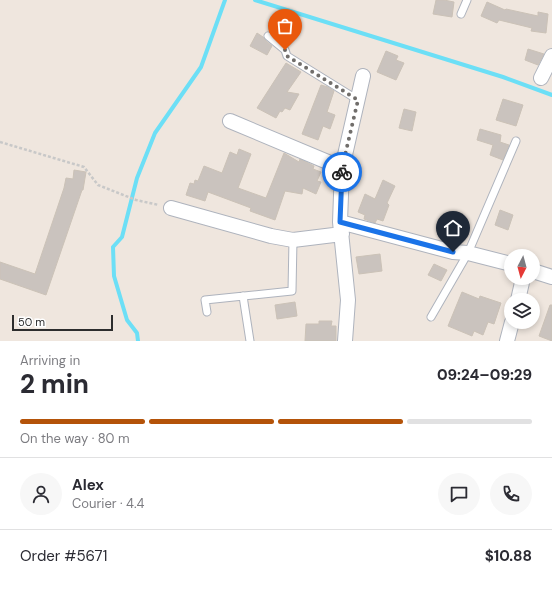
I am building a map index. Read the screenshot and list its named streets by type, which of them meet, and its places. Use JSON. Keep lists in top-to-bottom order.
{
  "scale_bar": "50 m",
  "north": "bottom",
  "page": {
    "scale": "50 m",
    "heading": ["2 min", "Arriving in", "09:24–09:29"],
    "panel": [
      "Alex",
      "Courier · 4.4",
      "Order #5671",
      "$10.88"
    ],
    "bar": "On the way · 80 m"
  }
}
